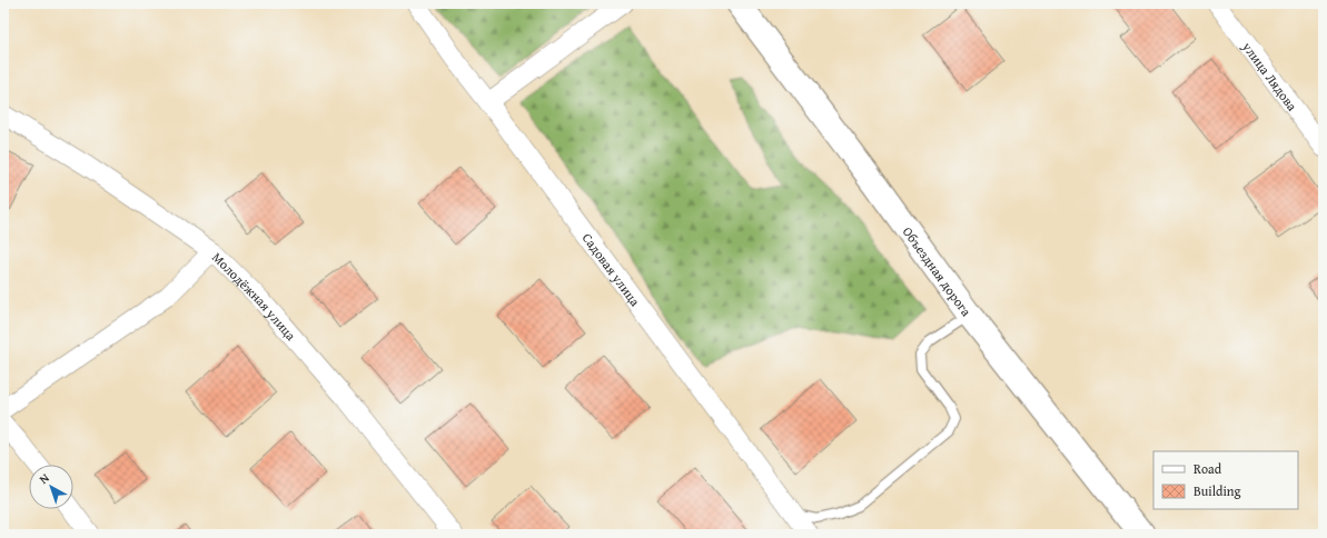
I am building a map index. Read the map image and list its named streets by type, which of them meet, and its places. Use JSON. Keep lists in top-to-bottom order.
{
  "streets": {
    "main road": ["Объездная дорога"],
    "street": ["улица Лядова", "Садовая улица", "Молодёжная улица"]
  },
  "legend": ["Road", "Building"],
  "north": "top left"
}
